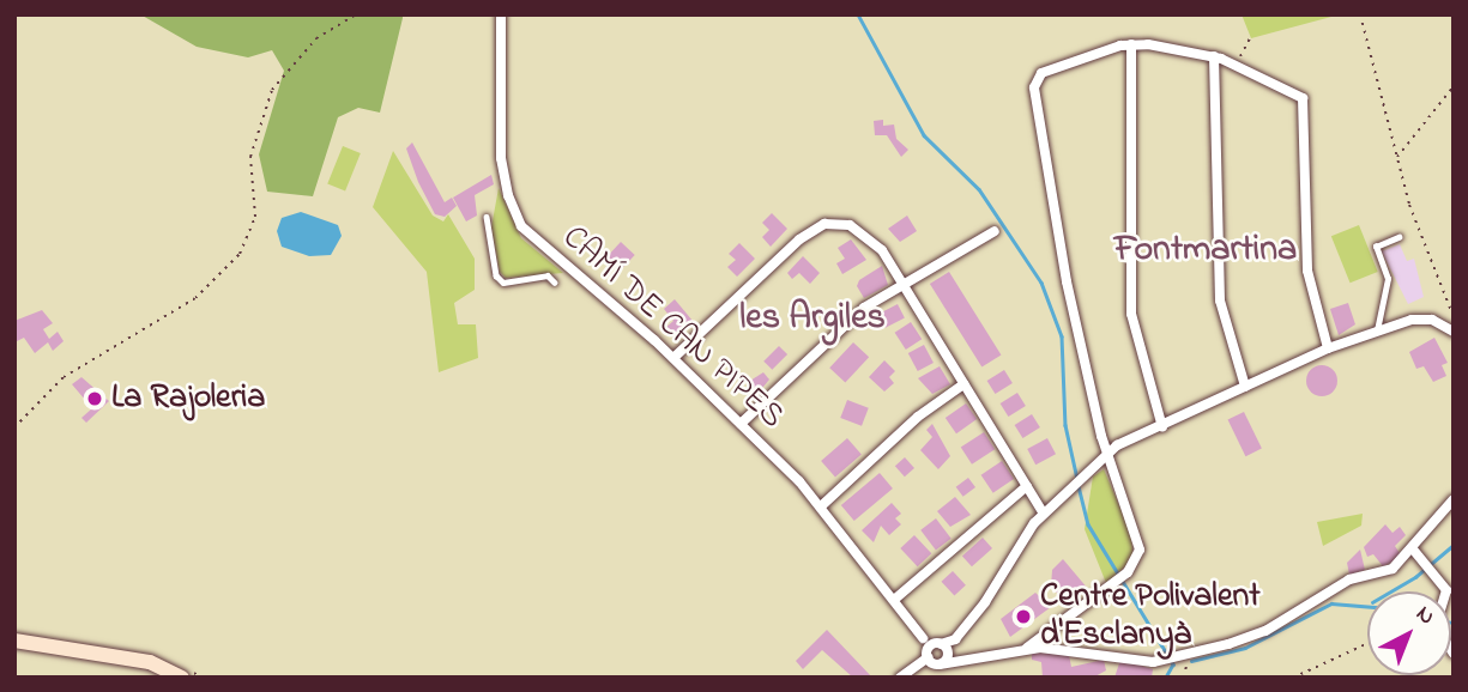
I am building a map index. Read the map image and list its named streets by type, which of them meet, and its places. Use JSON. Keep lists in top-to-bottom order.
{
  "streets": {
    "street": ["CAMÍ DE CAN PIPES"]
  },
  "districts": ["Fontmartina", "les Argiles"],
  "places": ["La Rajoleria", "Centre Polivalent d'Esclanyà"],
  "north": "top right"
}
